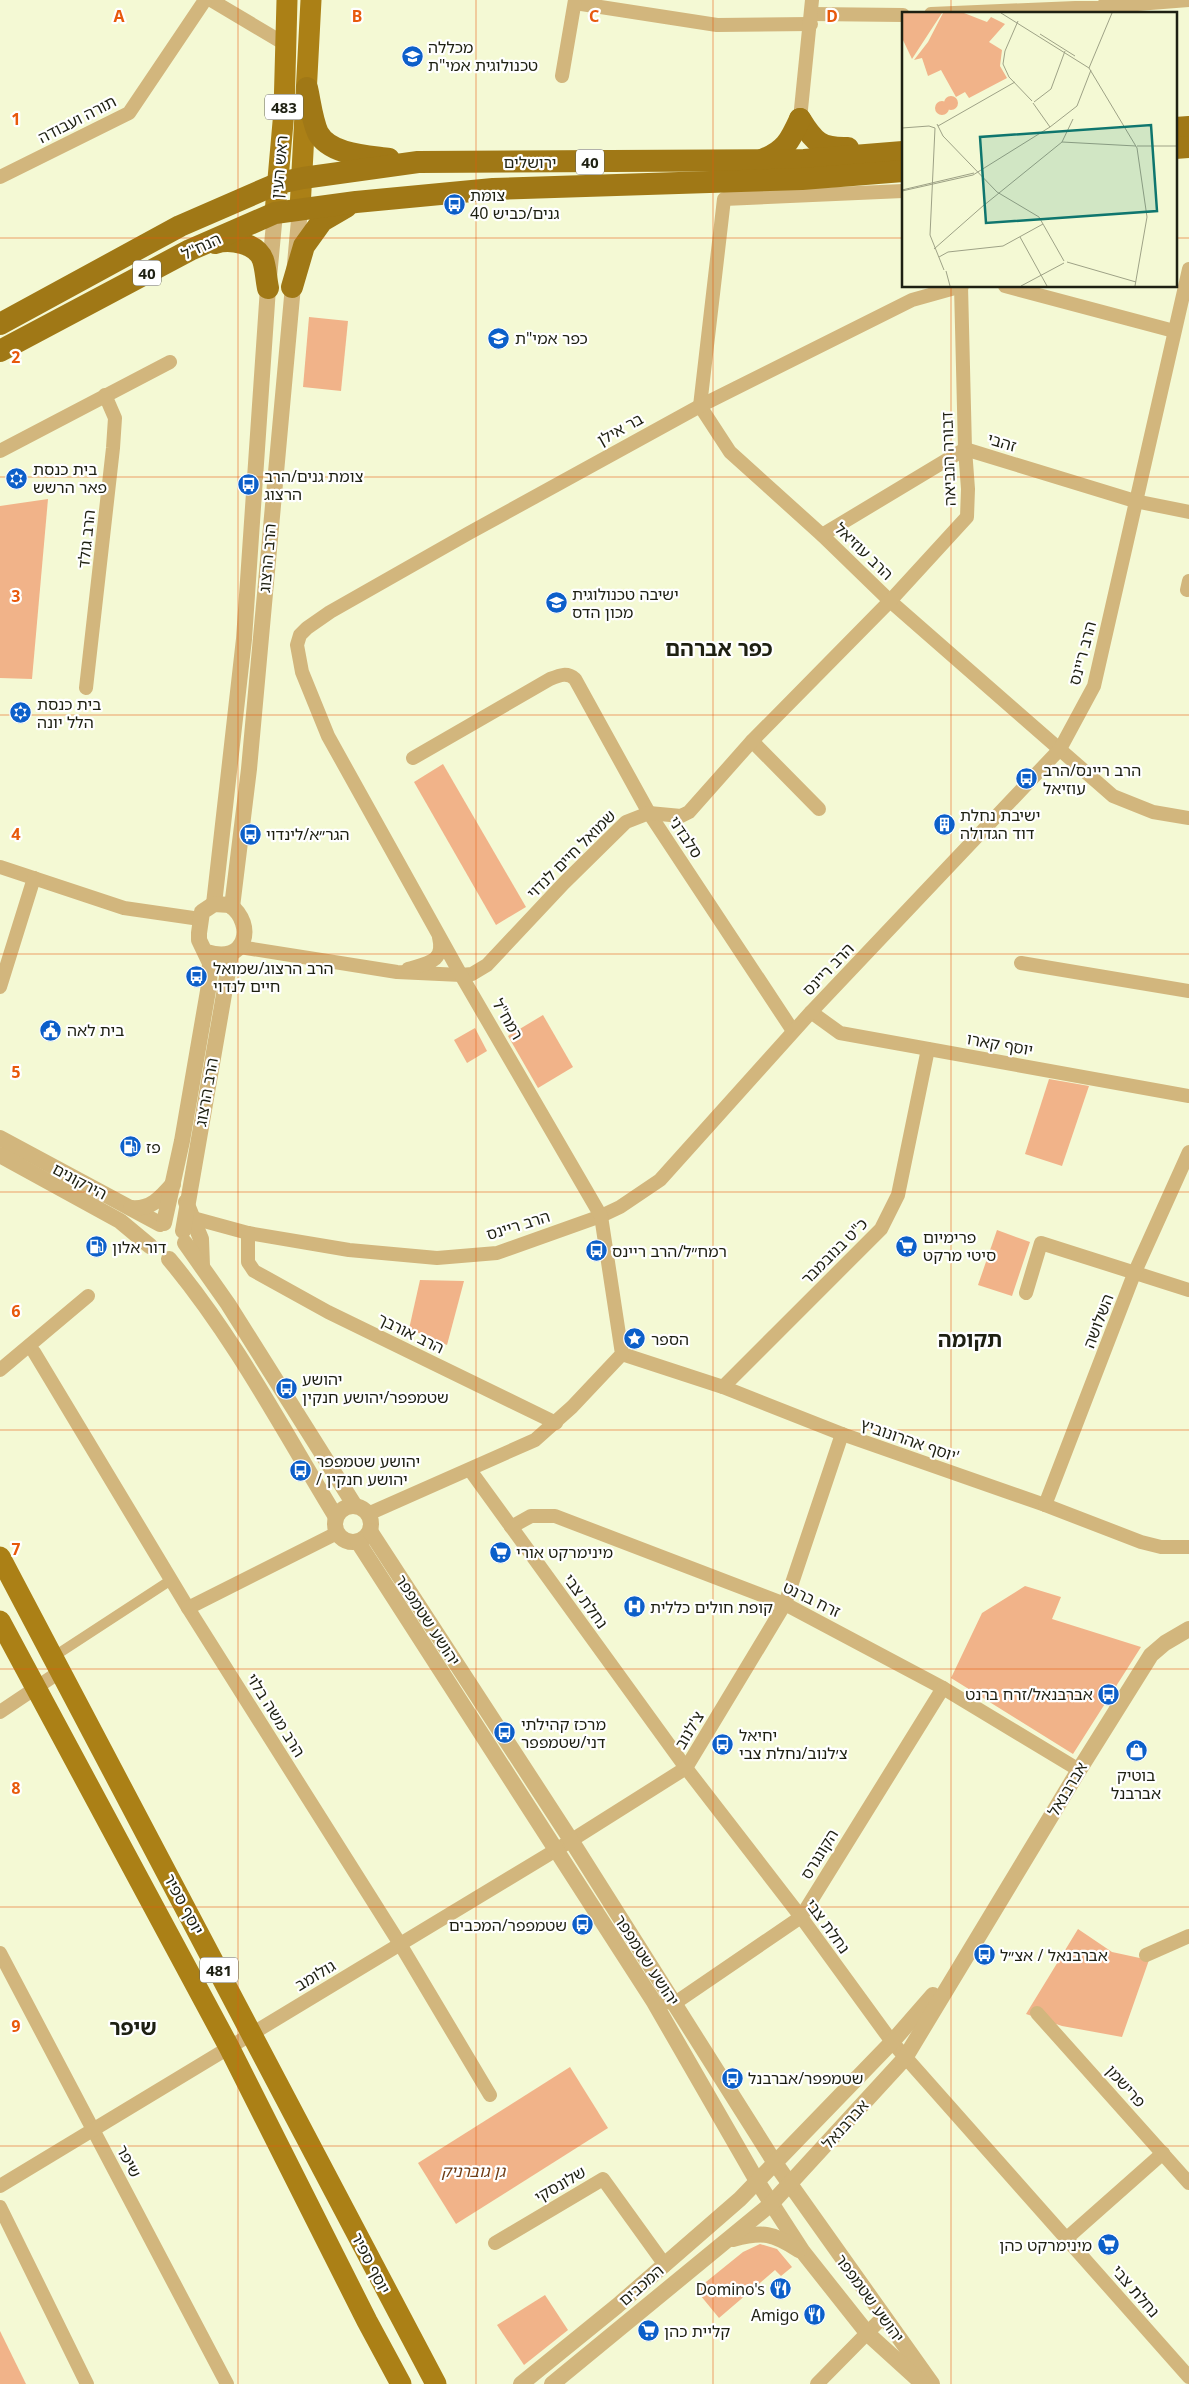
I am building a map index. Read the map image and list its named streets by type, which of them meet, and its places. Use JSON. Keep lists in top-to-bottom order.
{
  "streets": {
    "highway": ["ירושלים", "40", "הנח\"ל"],
    "main road": [
      "483",
      "ראש העין",
      "יוסף ספיר",
      "481"
    ],
    "street": [
      "תורה ועבודה",
      "בר אילן",
      "זהבי",
      "דבורה הנביאה",
      "הרב גולד",
      "הרב עוזיאל",
      "הרב הרצוג",
      "הרב ריינס",
      "סלבדני",
      "שמואל חיים לנדוי",
      "רמח\"ל",
      "יוסף קארו",
      "הירקונים",
      "כ\"ט בנובמבר",
      "השלושה",
      "הרב אורבך",
      "יוסף אהרונוביץ'",
      "זרח ברנט",
      "נחלת צבי",
      "יהושע שטמפפר",
      "הרב משה בלוי",
      "צ'לנוב",
      "אברבנאל",
      "הקונגרס",
      "גולומב",
      "פרישמן",
      "שיפר",
      "שלונסקי",
      "המכבים"
    ]
  },
  "crossings": [
    ["ירושלים", "ראש העין"],
    ["ירושלים", "הנח\"ל"],
    ["ירושלים", "הרב הרצוג"],
    ["ראש העין", "הנח\"ל"],
    ["ראש העין", "הרב הרצוג"],
    ["הנח\"ל", "הרב הרצוג"],
    ["בר אילן", "הרב עוזיאל"],
    ["בר אילן", "רמח\"ל"],
    ["זהבי", "דבורה הנביאה"],
    ["זהבי", "הרב עוזיאל"],
    ["זהבי", "הרב ריינס"],
    ["דבורה הנביאה", "הרב עוזיאל"],
    ["דבורה הנביאה", "שמואל חיים לנדוי"],
    ["הרב עוזיאל", "הרב ריינס"],
    ["הרב עוזיאל", "שמואל חיים לנדוי"],
    ["הרב הרצוג", "הרב ריינס"],
    ["הרב הרצוג", "שמואל חיים לנדוי"],
    ["הרב הרצוג", "הירקונים"],
    ["הרב ריינס", "סלבדני"],
    ["הרב ריינס", "רמח\"ל"],
    ["הרב ריינס", "יוסף קארו"],
    ["הרב ריינס", "הירקונים"],
    ["הרב ריינס", "הרב אורבך"],
    ["סלבדני", "שמואל חיים לנדוי"],
    ["שמואל חיים לנדוי", "רמח\"ל"],
    ["רמח\"ל", "יוסף אהרונוביץ'"],
    ["יוסף קארו", "כ\"ט בנובמבר"],
    ["כ\"ט בנובמבר", "יוסף אהרונוביץ'"],
    ["השלושה", "יוסף אהרונוביץ'"],
    ["יוסף אהרונוביץ'", "צ'לנוב"],
    ["זרח ברנט", "נחלת צבי"],
    ["זרח ברנט", "צ'לנוב"],
    ["זרח ברנט", "אברבנאל"],
    ["זרח ברנט", "הקונגרס"],
    ["נחלת צבי", "צ'לנוב"],
    ["נחלת צבי", "אברבנאל"],
    ["נחלת צבי", "הקונגרס"],
    ["יהושע שטמפפר", "צ'לנוב"],
    ["יהושע שטמפפר", "אברבנאל"],
    ["יהושע שטמפפר", "הקונגרס"],
    ["יהושע שטמפפר", "גולומב"],
    ["יהושע שטמפפר", "המכבים"],
    ["הרב משה בלוי", "גולומב"],
    ["צ'לנוב", "גולומב"],
    ["אברבנאל", "המכבים"],
    ["יוסף ספיר", "גולומב"],
    ["גולומב", "שיפר"],
    ["שלונסקי", "המכבים"]
  ],
  "districts": ["כפר אברהם", "תקומה", "שיפר"],
  "parks": ["גן גוברניק"],
  "places": {
    "school or university": ["מכללה טכנולוגית אמי\"ת", "כפר אמי\"ת", "ישיבה טכנולוגית מכון הדס"],
    "bus stop": [
      "צומת גנים/כביש 40",
      "צומת גנים/הרב הרצוג",
      "הרב ריינס/הרב עוזיאל",
      "הגר״א/לינדוי",
      "הרב הרצוג/שמואל חיים לנדוי",
      "רמח״ל/הרב ריינס",
      "יהושע שטמפפר/יהושע חנקין",
      "יהושע שטמפפר / יהושע חנקין",
      "אברבנאל/זרח ברנט",
      "מרכז קהילתי דני/שטמפפר",
      "יחיאל צ׳לנוב/נחלת צבי",
      "שטמפפר/המכבים",
      "אברבנאל / אצ״ל",
      "שטמפפר/אברבנל"
    ],
    "synagogue": ["בית כנסת פאר הרשש", "בית כנסת הלל יונה"],
    "building": ["ישיבת נחלת דוד הגדולה"],
    "public building": ["בית לאה"],
    "fuel station": ["פז", "דור אלון"],
    "supermarket": [
      "פרימיום סיטי מרקט",
      "מינימרקט אורי",
      "מינימרקט כהן",
      "קליית כהן"
    ],
    "place": ["הספר"],
    "hospital": ["קופת חולים כללית"],
    "shop": ["בוטיק אברבנל"],
    "restaurant": ["Domino's", "Amigo"]
  },
  "grid": {
    "columns": [
      "A",
      "B",
      "C",
      "D"
    ],
    "rows": [
      "1",
      "2",
      "3",
      "4",
      "5",
      "6",
      "7",
      "8",
      "9"
    ]
  }
}
